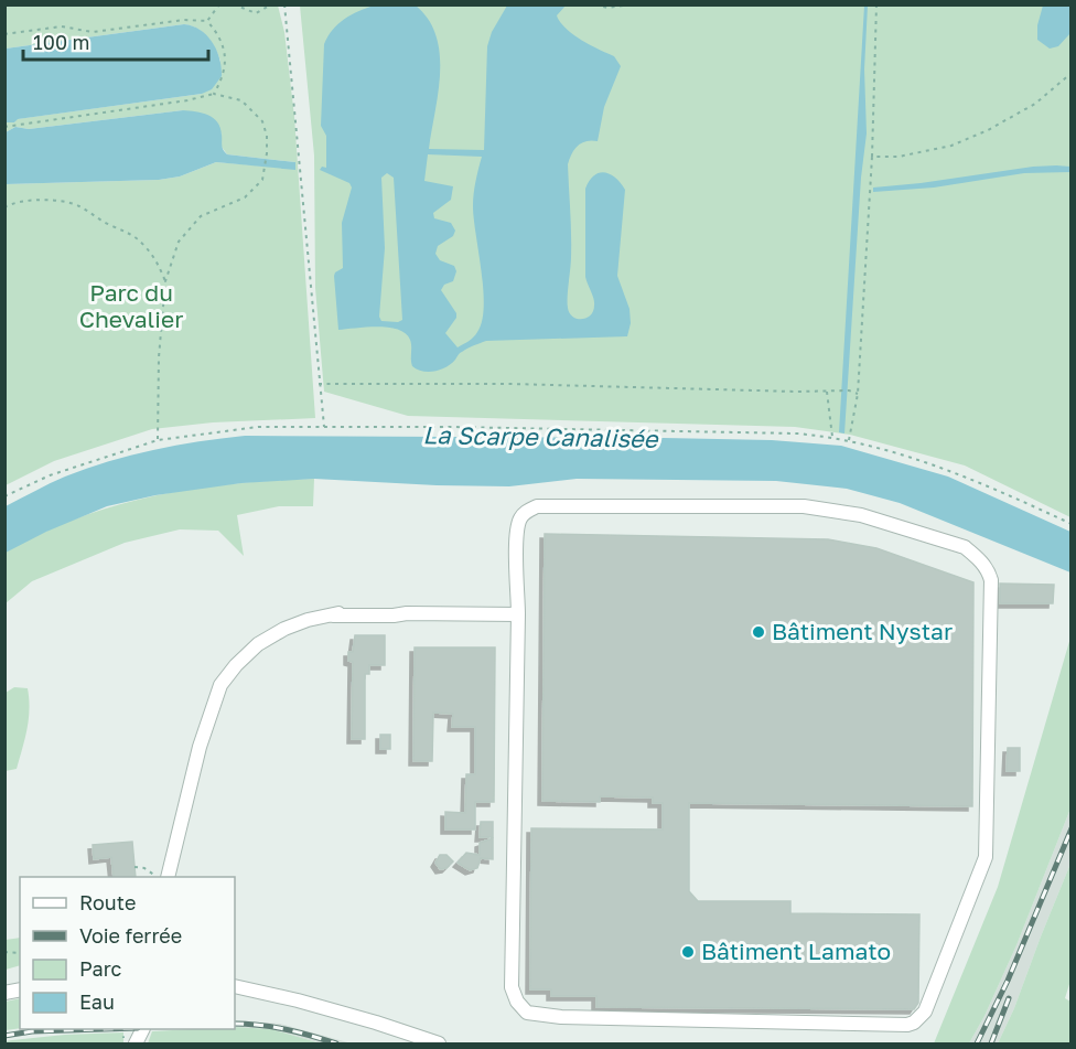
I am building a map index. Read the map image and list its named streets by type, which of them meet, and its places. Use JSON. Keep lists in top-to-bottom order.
{
  "water": ["La Scarpe Canalisée"],
  "parks": ["Parc du Chevalier"],
  "places": ["Bâtiment Nystar", "Bâtiment Lamato"],
  "legend": [
    "Route",
    "Voie ferrée",
    "Parc",
    "Eau"
  ],
  "scale_bar": "100 m"
}
